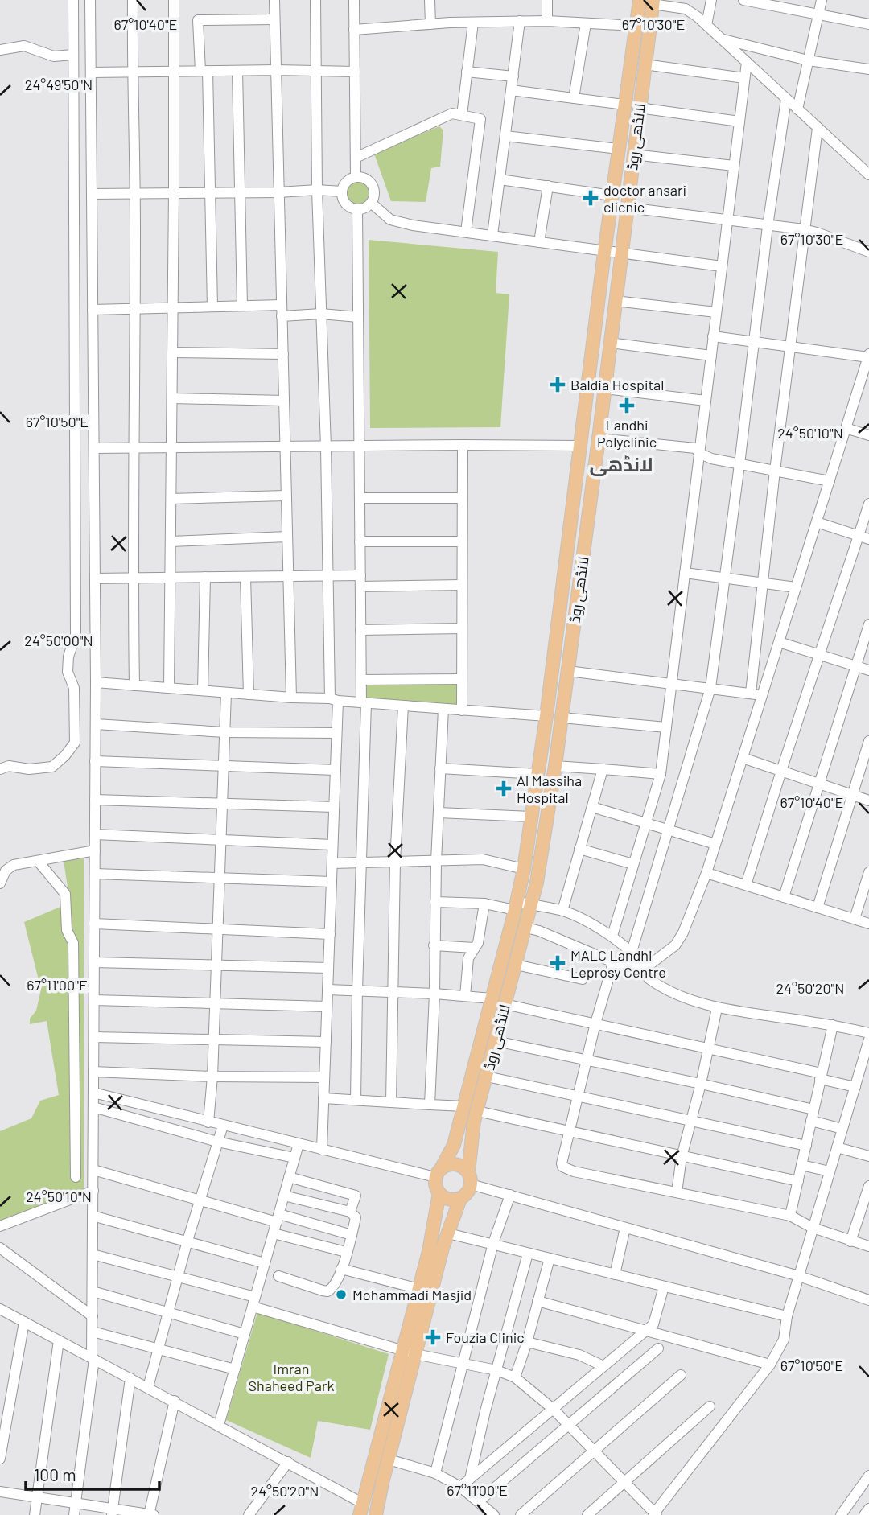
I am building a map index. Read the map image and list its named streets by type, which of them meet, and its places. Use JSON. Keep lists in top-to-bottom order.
{
  "streets": {
    "main road": ["لانڈھی روڈ"]
  },
  "districts": ["لانڈھی"],
  "parks": ["Imran Shaheed Park"],
  "places": {
    "health": [
      "doctor ansari clicnic",
      "Baldia Hospital",
      "Landhi Polyclinic",
      "Al Massiha Hospital",
      "MALC Landhi Leprosy Centre",
      "Fouzia Clinic"
    ],
    "other": ["Mohammadi Masjid"]
  },
  "scale_bar": "100 m",
  "coordinates": [
    "67°10'40\"E",
    "67°10'30\"E",
    "24°49'50\"N",
    "67°10'50\"E",
    "24°50'10\"N",
    "24°50'00\"N",
    "67°11'00\"E",
    "24°50'20\"N"
  ]
}
